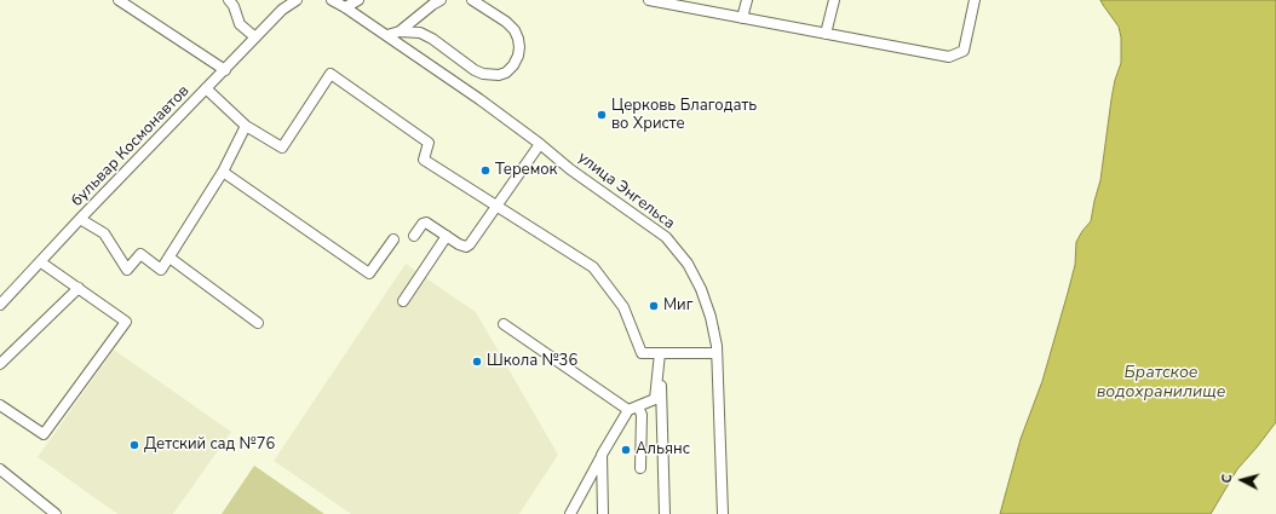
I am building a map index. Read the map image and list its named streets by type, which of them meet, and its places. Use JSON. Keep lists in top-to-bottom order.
{
  "streets": {
    "street": ["бульвар Космонавтов", "улица Энгельса"]
  },
  "water": ["Братское водохранилище"],
  "places": [
    "Церковь Благодать во Христе",
    "Теремок",
    "Миг",
    "Школа №36",
    "Детский сад №76",
    "Альянс"
  ],
  "north": "left"
}
